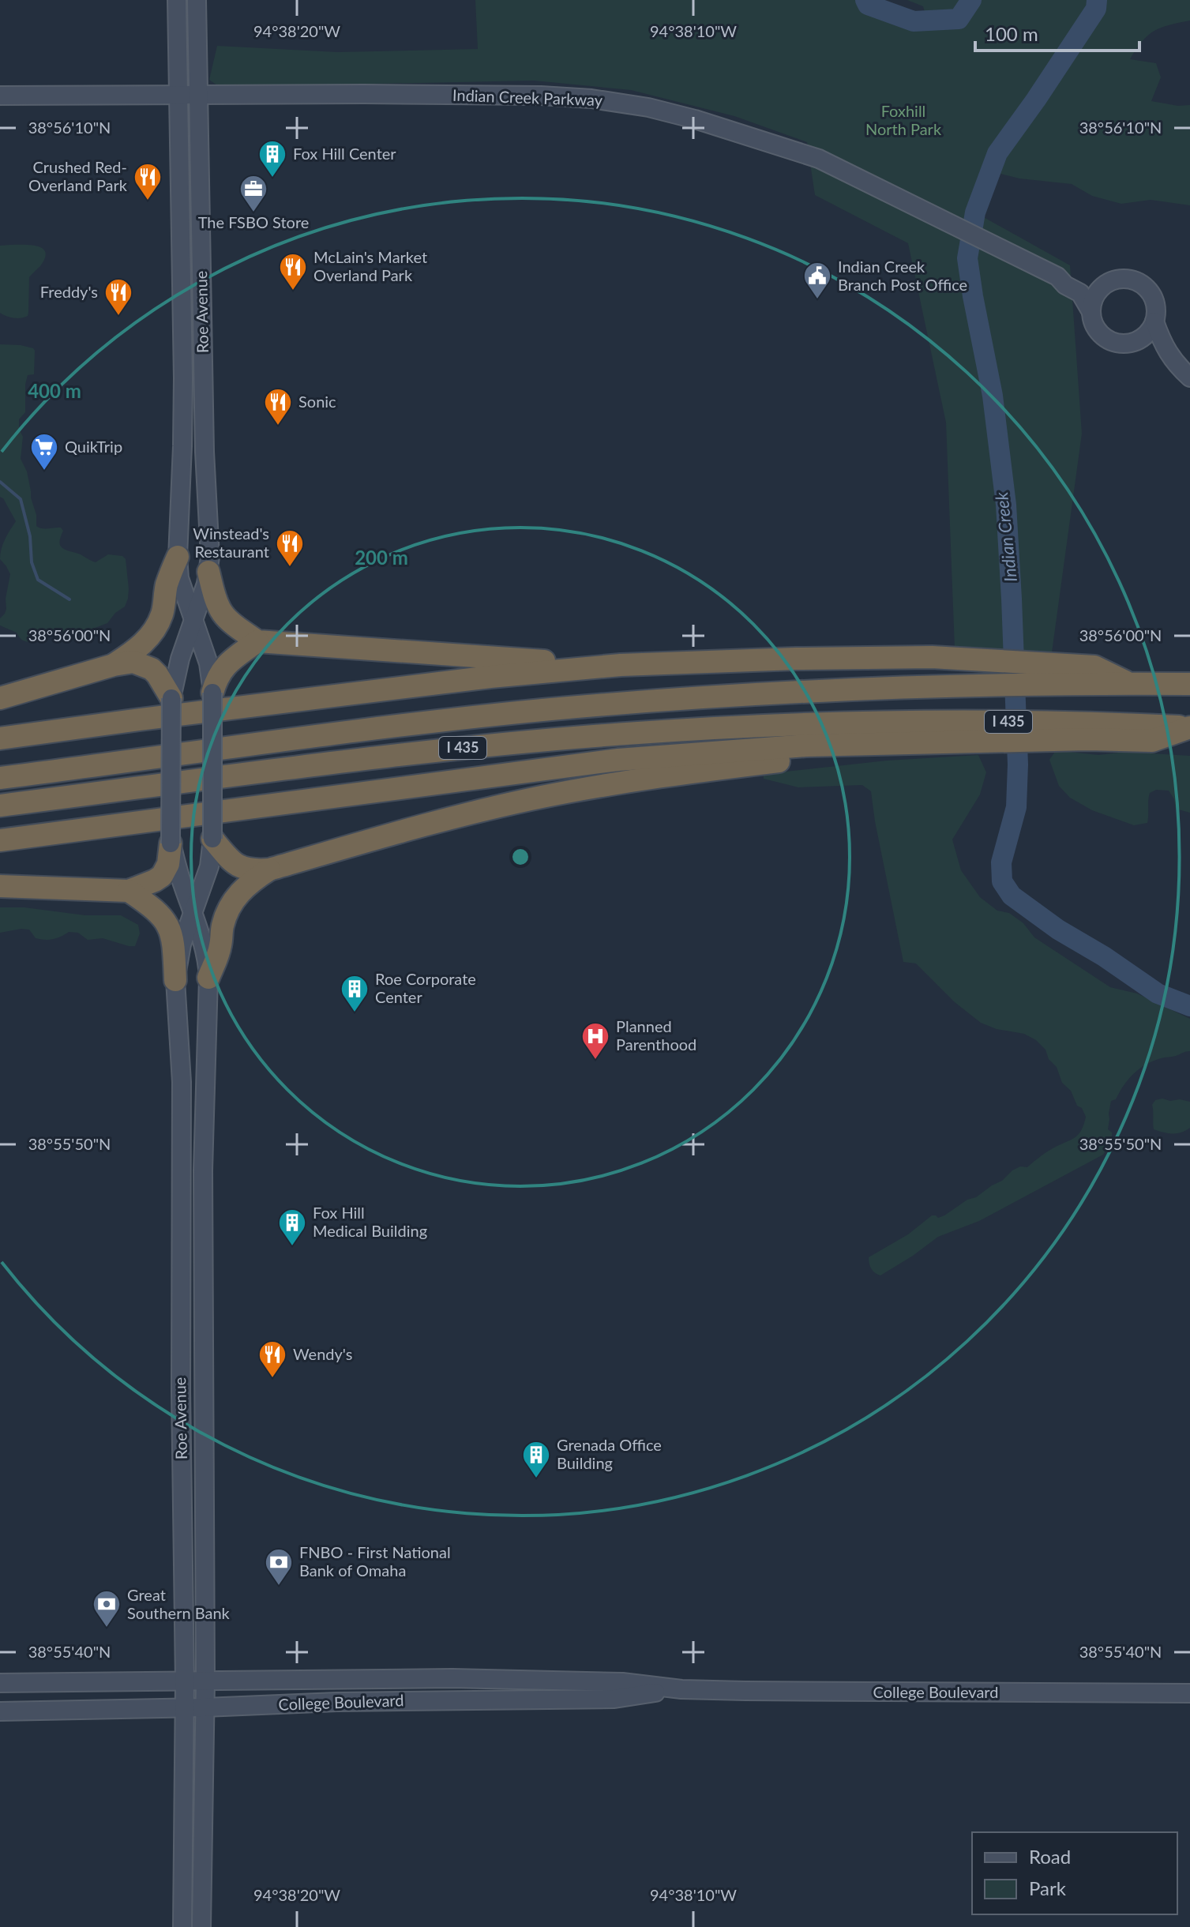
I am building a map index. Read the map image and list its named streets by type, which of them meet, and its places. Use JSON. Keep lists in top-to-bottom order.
{
  "streets": {
    "highway": ["I 435"],
    "main road": ["Indian Creek Parkway", "Roe Avenue", "College Boulevard"]
  },
  "crossings": [
    ["Indian Creek Parkway", "Roe Avenue"],
    ["Roe Avenue", "College Boulevard"]
  ],
  "water": ["Indian Creek"],
  "parks": ["Foxhill North Park"],
  "places": {
    "building": [
      "Fox Hill Center",
      "Roe Corporate Center",
      "Fox Hill Medical Building",
      "Grenada Office Building"
    ],
    "restaurant": [
      "Crushed Red- Overland Park",
      "McLain's Market Overland Park",
      "Freddy's",
      "Sonic",
      "Winstead's Restaurant",
      "Wendy's"
    ],
    "office": ["The FSBO Store"],
    "public building": ["Indian Creek Branch Post Office"],
    "supermarket": ["QuikTrip"],
    "hospital": ["Planned Parenthood"],
    "bank": ["FNBO - First National Bank of Omaha", "Great Southern Bank"]
  },
  "legend": ["Road", "Park"],
  "scale_bar": "100 m",
  "coordinates": [
    "94°38'20\"W",
    "94°38'10\"W",
    "38°56'10\"N",
    "38°56'00\"N",
    "38°55'50\"N",
    "38°55'40\"N"
  ],
  "rings": ["400 m", "200 m"]
}
